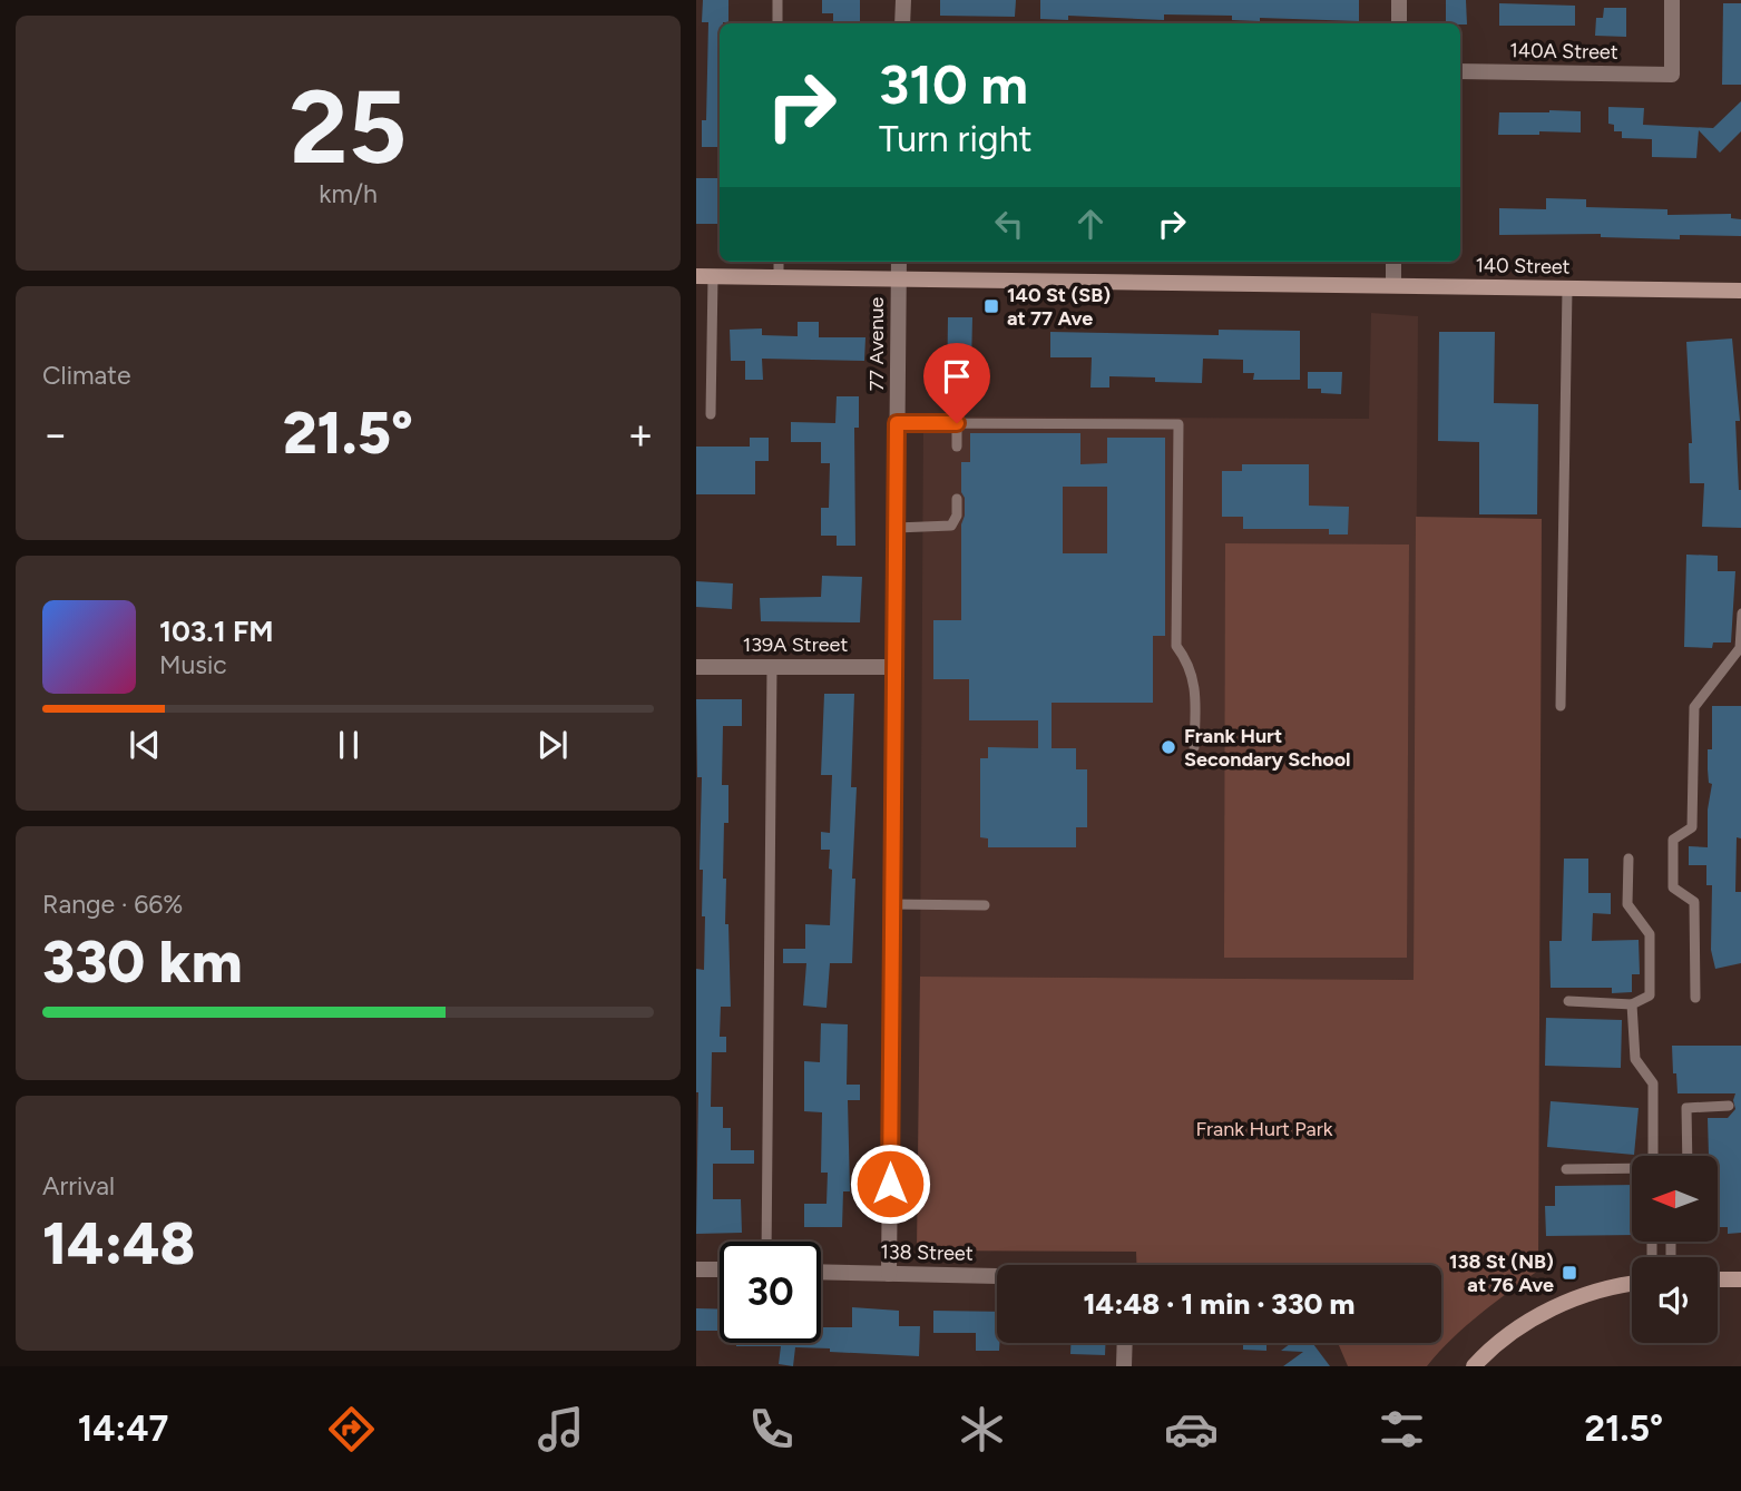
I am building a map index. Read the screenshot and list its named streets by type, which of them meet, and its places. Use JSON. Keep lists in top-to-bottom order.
{
  "streets": {
    "main road": ["140 Street"],
    "street": [
      "140A Street",
      "77 Avenue",
      "139A Street",
      "138 Street"
    ]
  },
  "crossings": [
    ["140 Street", "77 Avenue"],
    ["77 Avenue", "139A Street"],
    ["77 Avenue", "138 Street"]
  ],
  "parks": ["Frank Hurt Park"],
  "places": {
    "transit": ["140 St (SB) at 77 Ave", "138 St (NB) at 76 Ave"],
    "other": ["Frank Hurt Secondary School"]
  },
  "north": "left",
  "page": {
    "tile": [
      ["25", "km/h"],
      "Climate",
      ["Range · 66%", "330 km"],
      ["Arrival", "14:48"]
    ],
    "turn": ["310 m", "Turn right"],
    "heat": ["−", "21.5°", "+"],
    "song": ["103.1 FM", "Music"],
    "limit": "30",
    "trip": "14:48 · 1 min · 330 m",
    "tabs": ["14:47", "21.5°"]
  }
}
